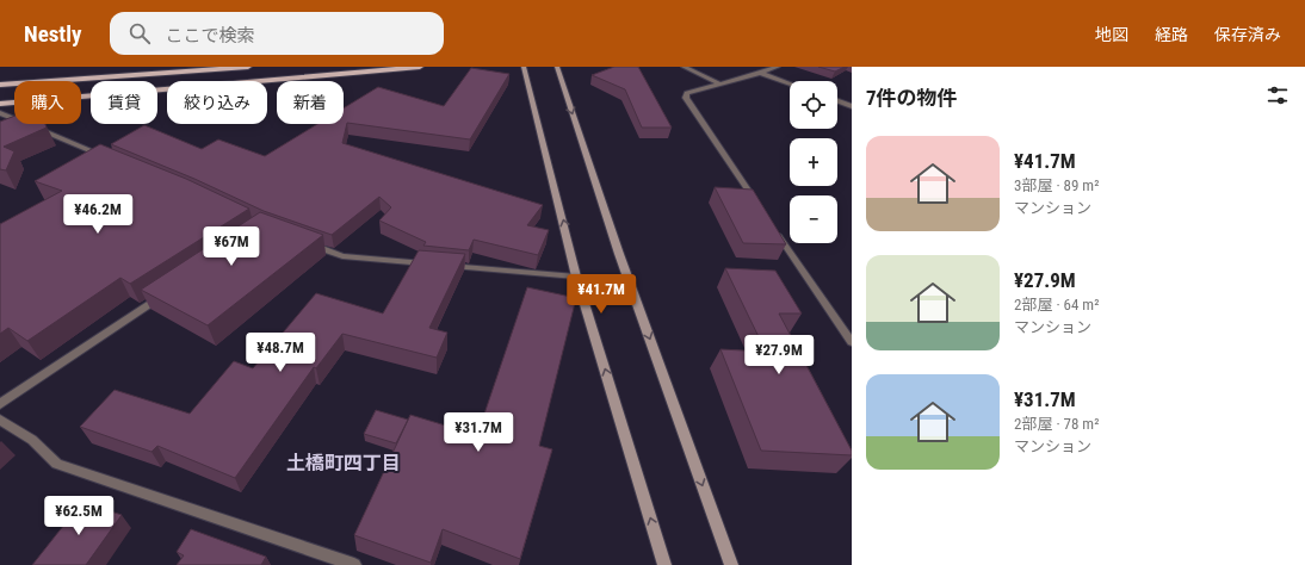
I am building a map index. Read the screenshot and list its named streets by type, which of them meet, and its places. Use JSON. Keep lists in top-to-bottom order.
{
  "districts": ["土橋町四丁目"],
  "page": {
    "header": "Nestly",
    "search": "ここで検索",
    "nav": ["地図", "経路", "保存済み"],
    "heading": "7件の物件",
    "map_buttons": ["+", "−"],
    "chip": [
      "購入",
      "賃貸",
      "絞り込み",
      "新着"
    ],
    "list": [
      {
        "name": "¥41.7M",
        "note": "3部屋 · 89 m² · マンション"
      },
      {
        "name": "¥27.9M",
        "note": "2部屋 · 64 m² · マンション"
      },
      {
        "name": "¥31.7M",
        "note": "2部屋 · 78 m² · マンション"
      }
    ],
    "price": [
      "¥46.2M",
      "¥67M",
      "¥41.7M",
      "¥48.7M",
      "¥27.9M",
      "¥31.7M",
      "¥62.5M"
    ]
  }
}
